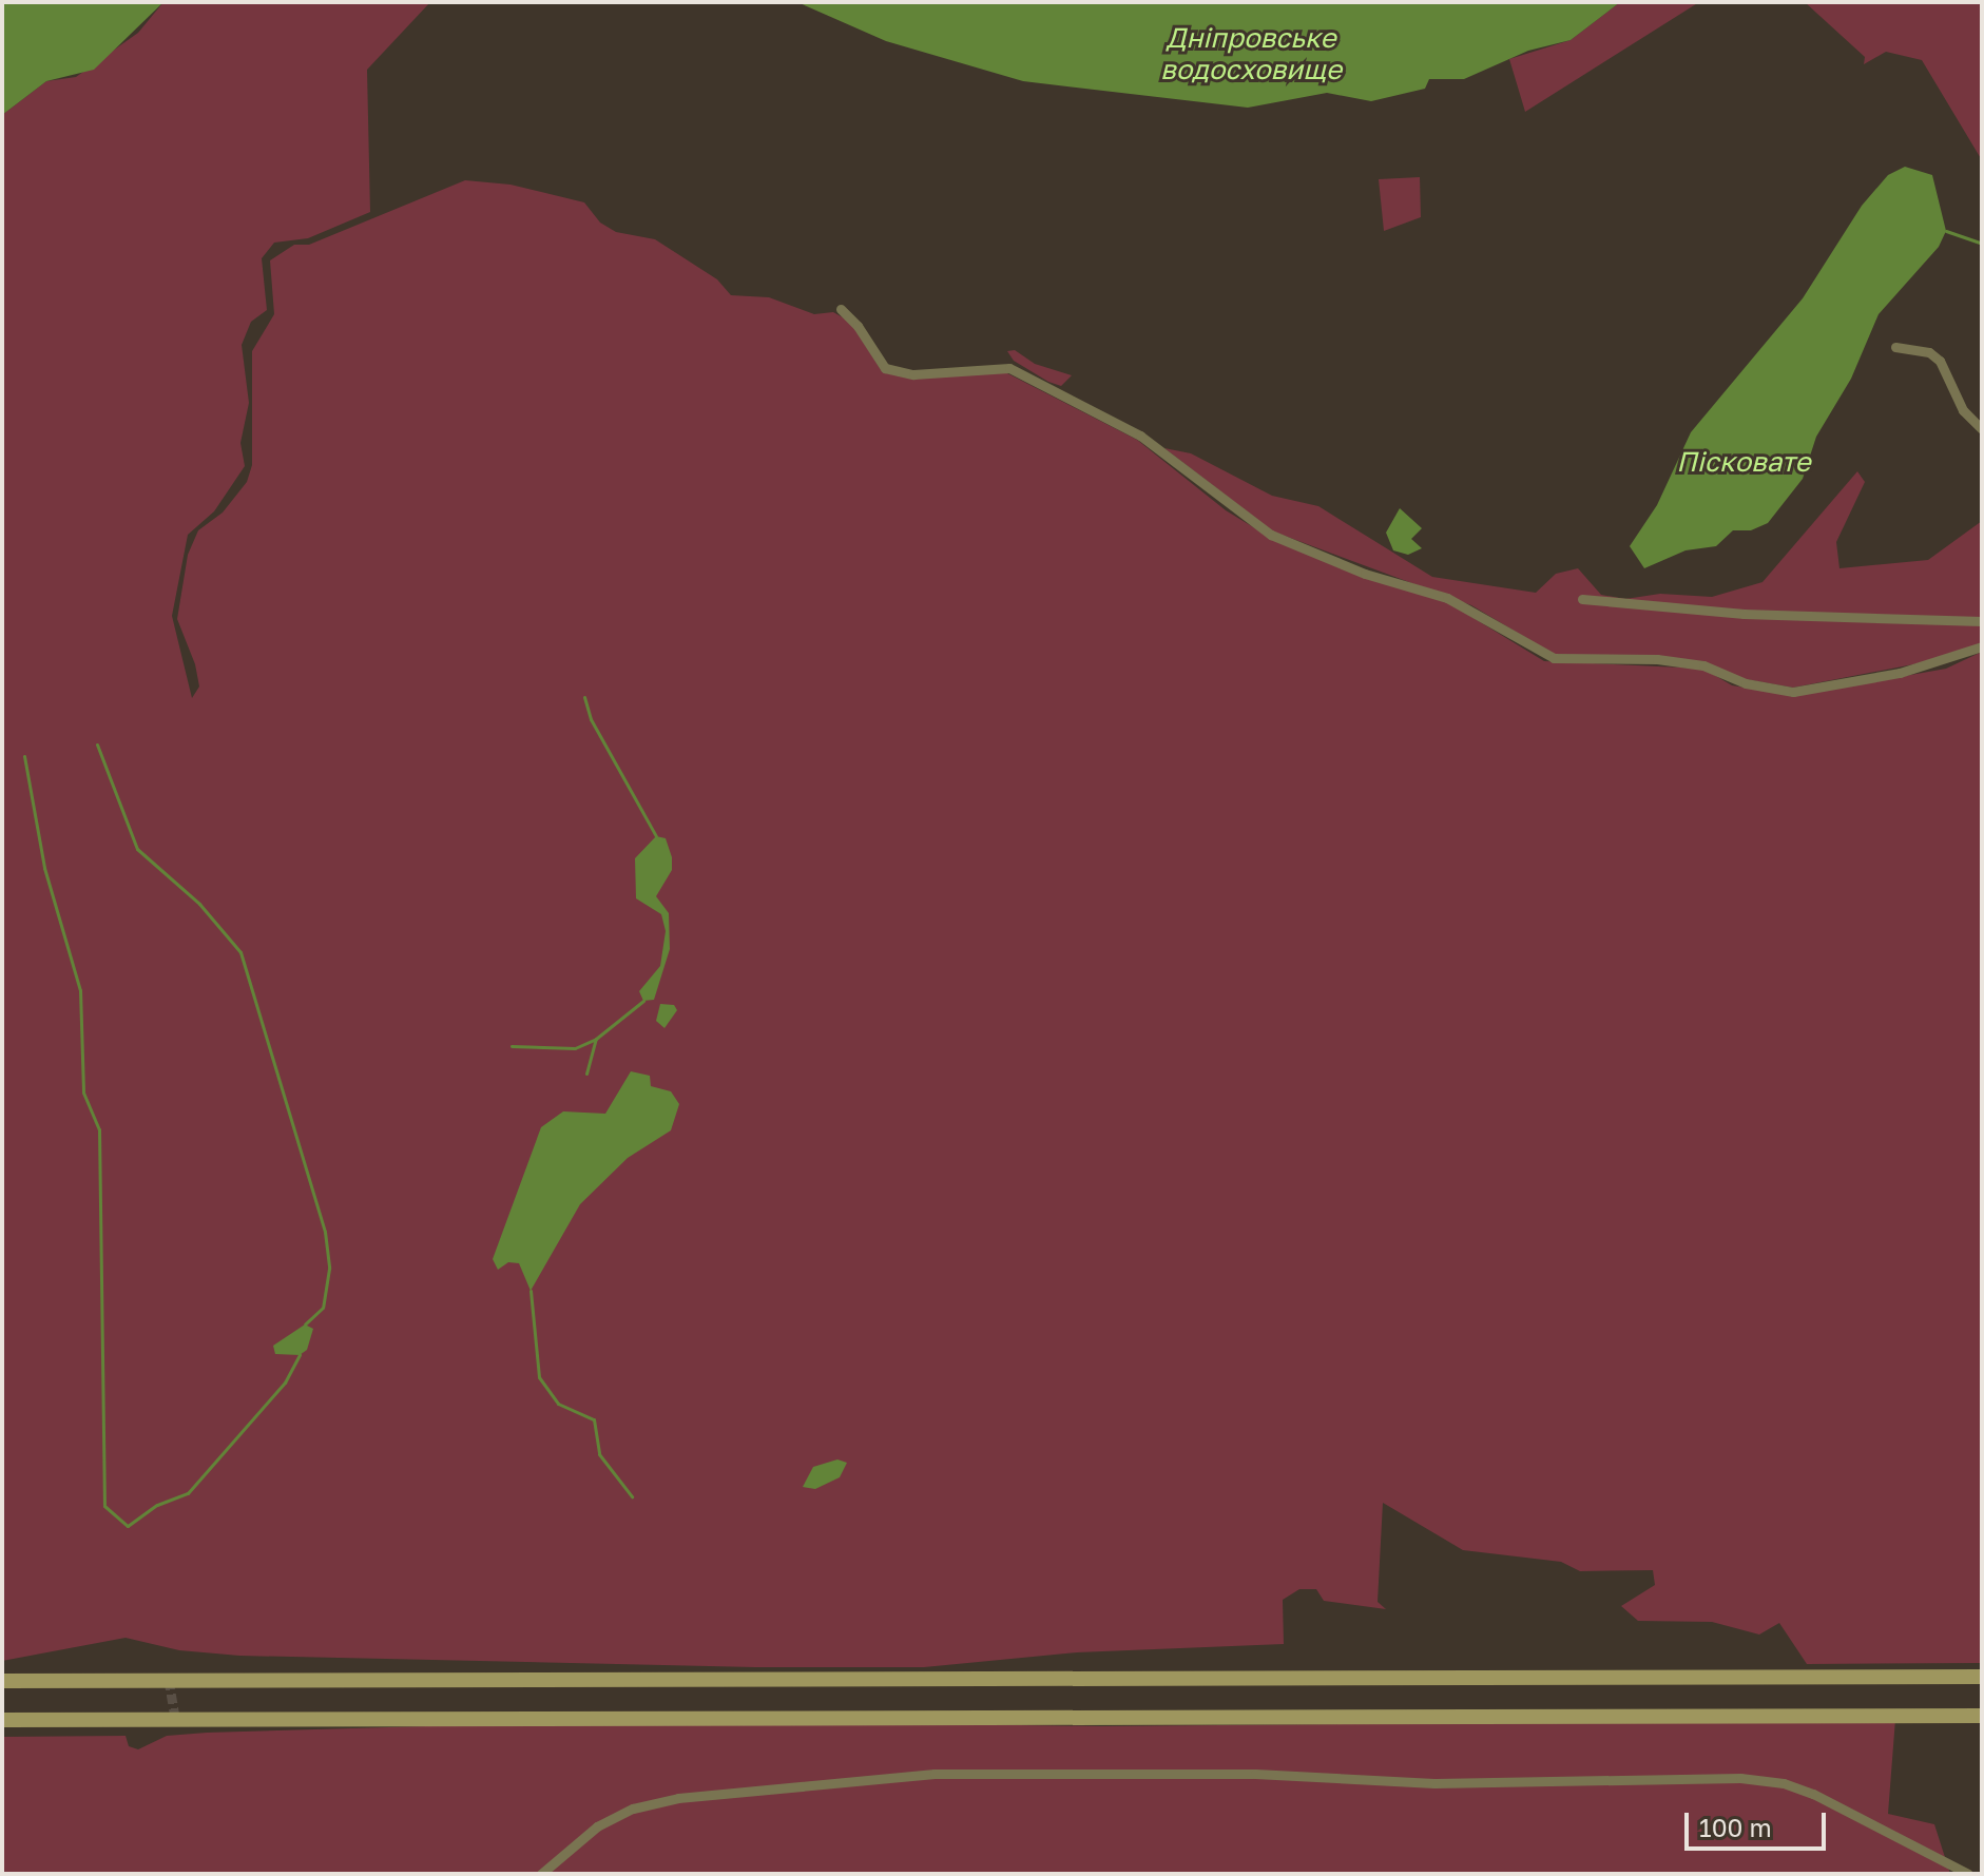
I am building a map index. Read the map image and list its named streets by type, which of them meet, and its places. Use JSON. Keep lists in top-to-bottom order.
{
  "water": ["Дніпровське водосховище", "Пісковате"],
  "scale_bar": "100 m"
}
